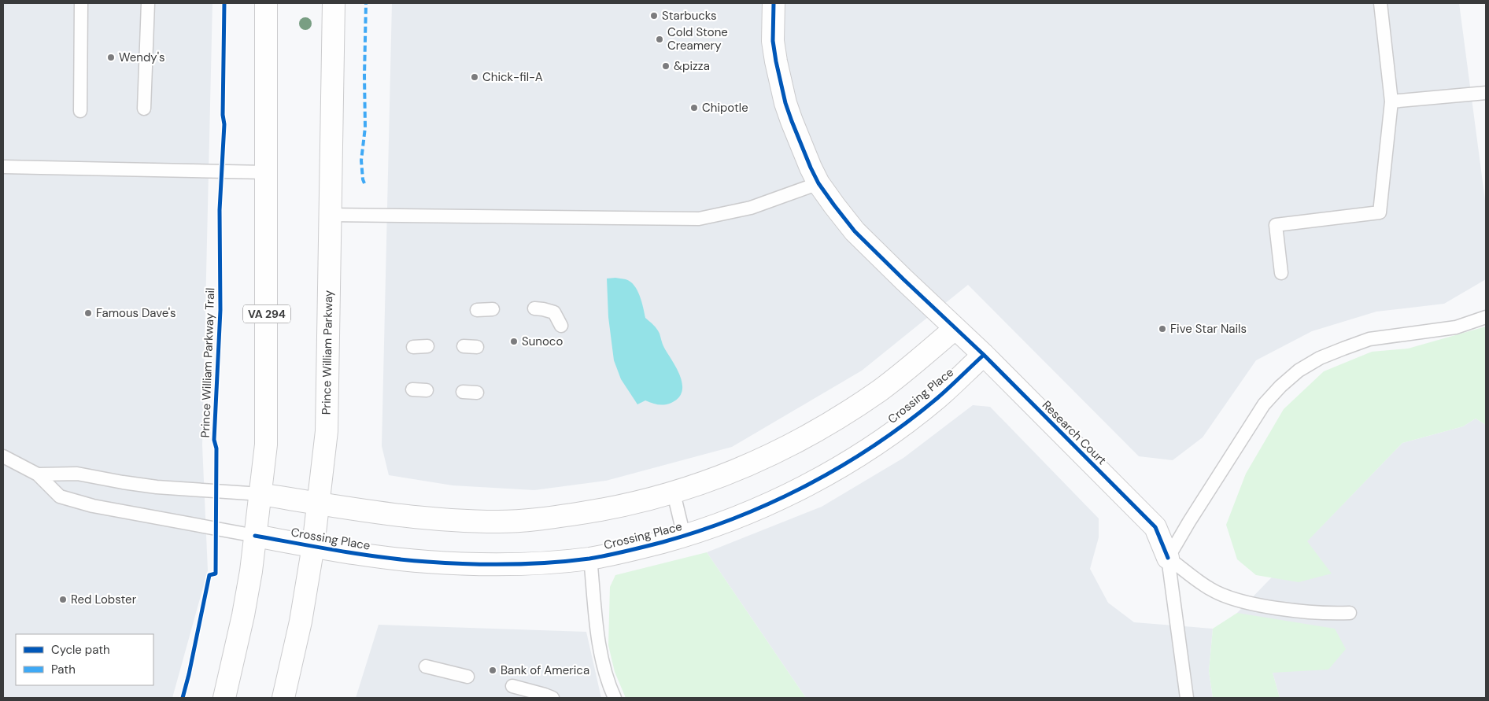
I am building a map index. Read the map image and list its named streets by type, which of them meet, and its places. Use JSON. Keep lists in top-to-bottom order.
{
  "streets": {
    "main road": [
      "VA 294",
      "Prince William Parkway",
      "Crossing Place",
      "Research Court"
    ],
    "cycle path": ["Prince William Parkway Trail"]
  },
  "crossings": [
    ["VA 294", "Crossing Place"],
    ["Prince William Parkway", "Crossing Place"],
    ["Crossing Place", "Research Court"]
  ],
  "places": [
    "Starbucks",
    "Cold Stone Creamery",
    "Wendy's",
    "&pizza",
    "Chick-fil-A",
    "Chipotle",
    "Famous Dave's",
    "Five Star Nails",
    "Sunoco",
    "Red Lobster",
    "Bank of America"
  ],
  "legend": ["Cycle path", "Path"]
}
